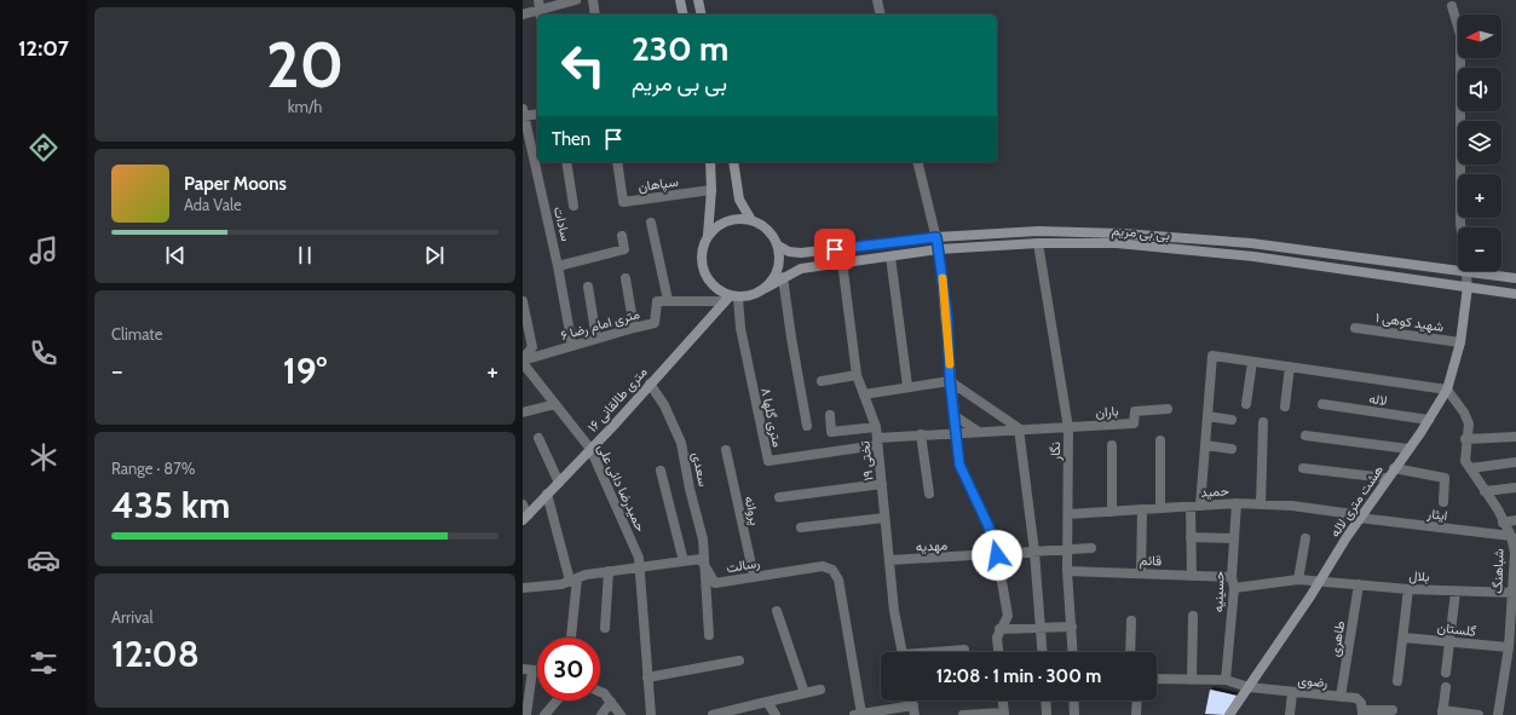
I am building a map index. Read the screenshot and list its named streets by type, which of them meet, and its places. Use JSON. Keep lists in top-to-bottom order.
{
  "streets": {
    "street": [
      "سپاهان",
      "سادات",
      "بی بی مریم",
      "شهید کوهی ۱",
      "۶ متری امام رضا",
      "۱۶ متری طالقانی",
      "لاله",
      "باران",
      "۸ متری گلها",
      "نگار",
      "تختی ۱۹",
      "سعدی",
      "حمیدرضا دائی علی",
      "حمید",
      "هشت متری لاله",
      "پروانه",
      "ایثار",
      "مهدیه",
      "قائم",
      "رسالت",
      "شباهنگ",
      "بلال",
      "حسینیه",
      "گلستان",
      "طاهری",
      "رضوی"
    ]
  },
  "crossings": [
    ["سادات", "۶ متری امام رضا"],
    ["بی بی مریم", "۱۶ متری طالقانی"],
    ["بی بی مریم", "۸ متری گلها"],
    ["بی بی مریم", "نگار"],
    ["بی بی مریم", "تختی ۱۹"],
    ["بی بی مریم", "هشت متری لاله"],
    ["شهید کوهی ۱", "هشت متری لاله"],
    ["۶ متری امام رضا", "حمیدرضا دائی علی"],
    ["۱۶ متری طالقانی", "۸ متری گلها"],
    ["۱۶ متری طالقانی", "سعدی"],
    ["۱۶ متری طالقانی", "حمیدرضا دائی علی"],
    ["لاله", "هشت متری لاله"],
    ["باران", "نگار"],
    ["۸ متری گلها", "تختی ۱۹"],
    ["نگار", "حمید"],
    ["نگار", "مهدیه"],
    ["نگار", "قائم"],
    ["تختی ۱۹", "مهدیه"],
    ["سعدی", "رسالت"],
    ["حمیدرضا دائی علی", "رسالت"],
    ["حمید", "هشت متری لاله"],
    ["حمید", "ایثار"],
    ["حمید", "حسینیه"],
    ["هشت متری لاله", "ایثار"],
    ["هشت متری لاله", "شباهنگ"],
    ["هشت متری لاله", "بلال"],
    ["هشت متری لاله", "رضوی"],
    ["پروانه", "رسالت"],
    ["ایثار", "شباهنگ"],
    ["قائم", "حسینیه"],
    ["شباهنگ", "بلال"],
    ["شباهنگ", "گلستان"],
    ["بلال", "حسینیه"],
    ["بلال", "طاهری"],
    ["حسینیه", "رضوی"],
    ["طاهری", "رضوی"]
  ],
  "north": "left",
  "page": {
    "tabs": "12:07",
    "tile": [
      ["20", "km/h"],
      "Climate",
      ["Range · 87%", "435 km"],
      ["Arrival", "12:08"]
    ],
    "map_buttons": ["+", "−"],
    "turn": ["230 m", "بی بی مریم"],
    "then": "Then",
    "song": ["Paper Moons", "Ada Vale"],
    "heat": ["−", "19°", "+"],
    "limit": "30",
    "trip": "12:08 · 1 min · 300 m"
  }
}
